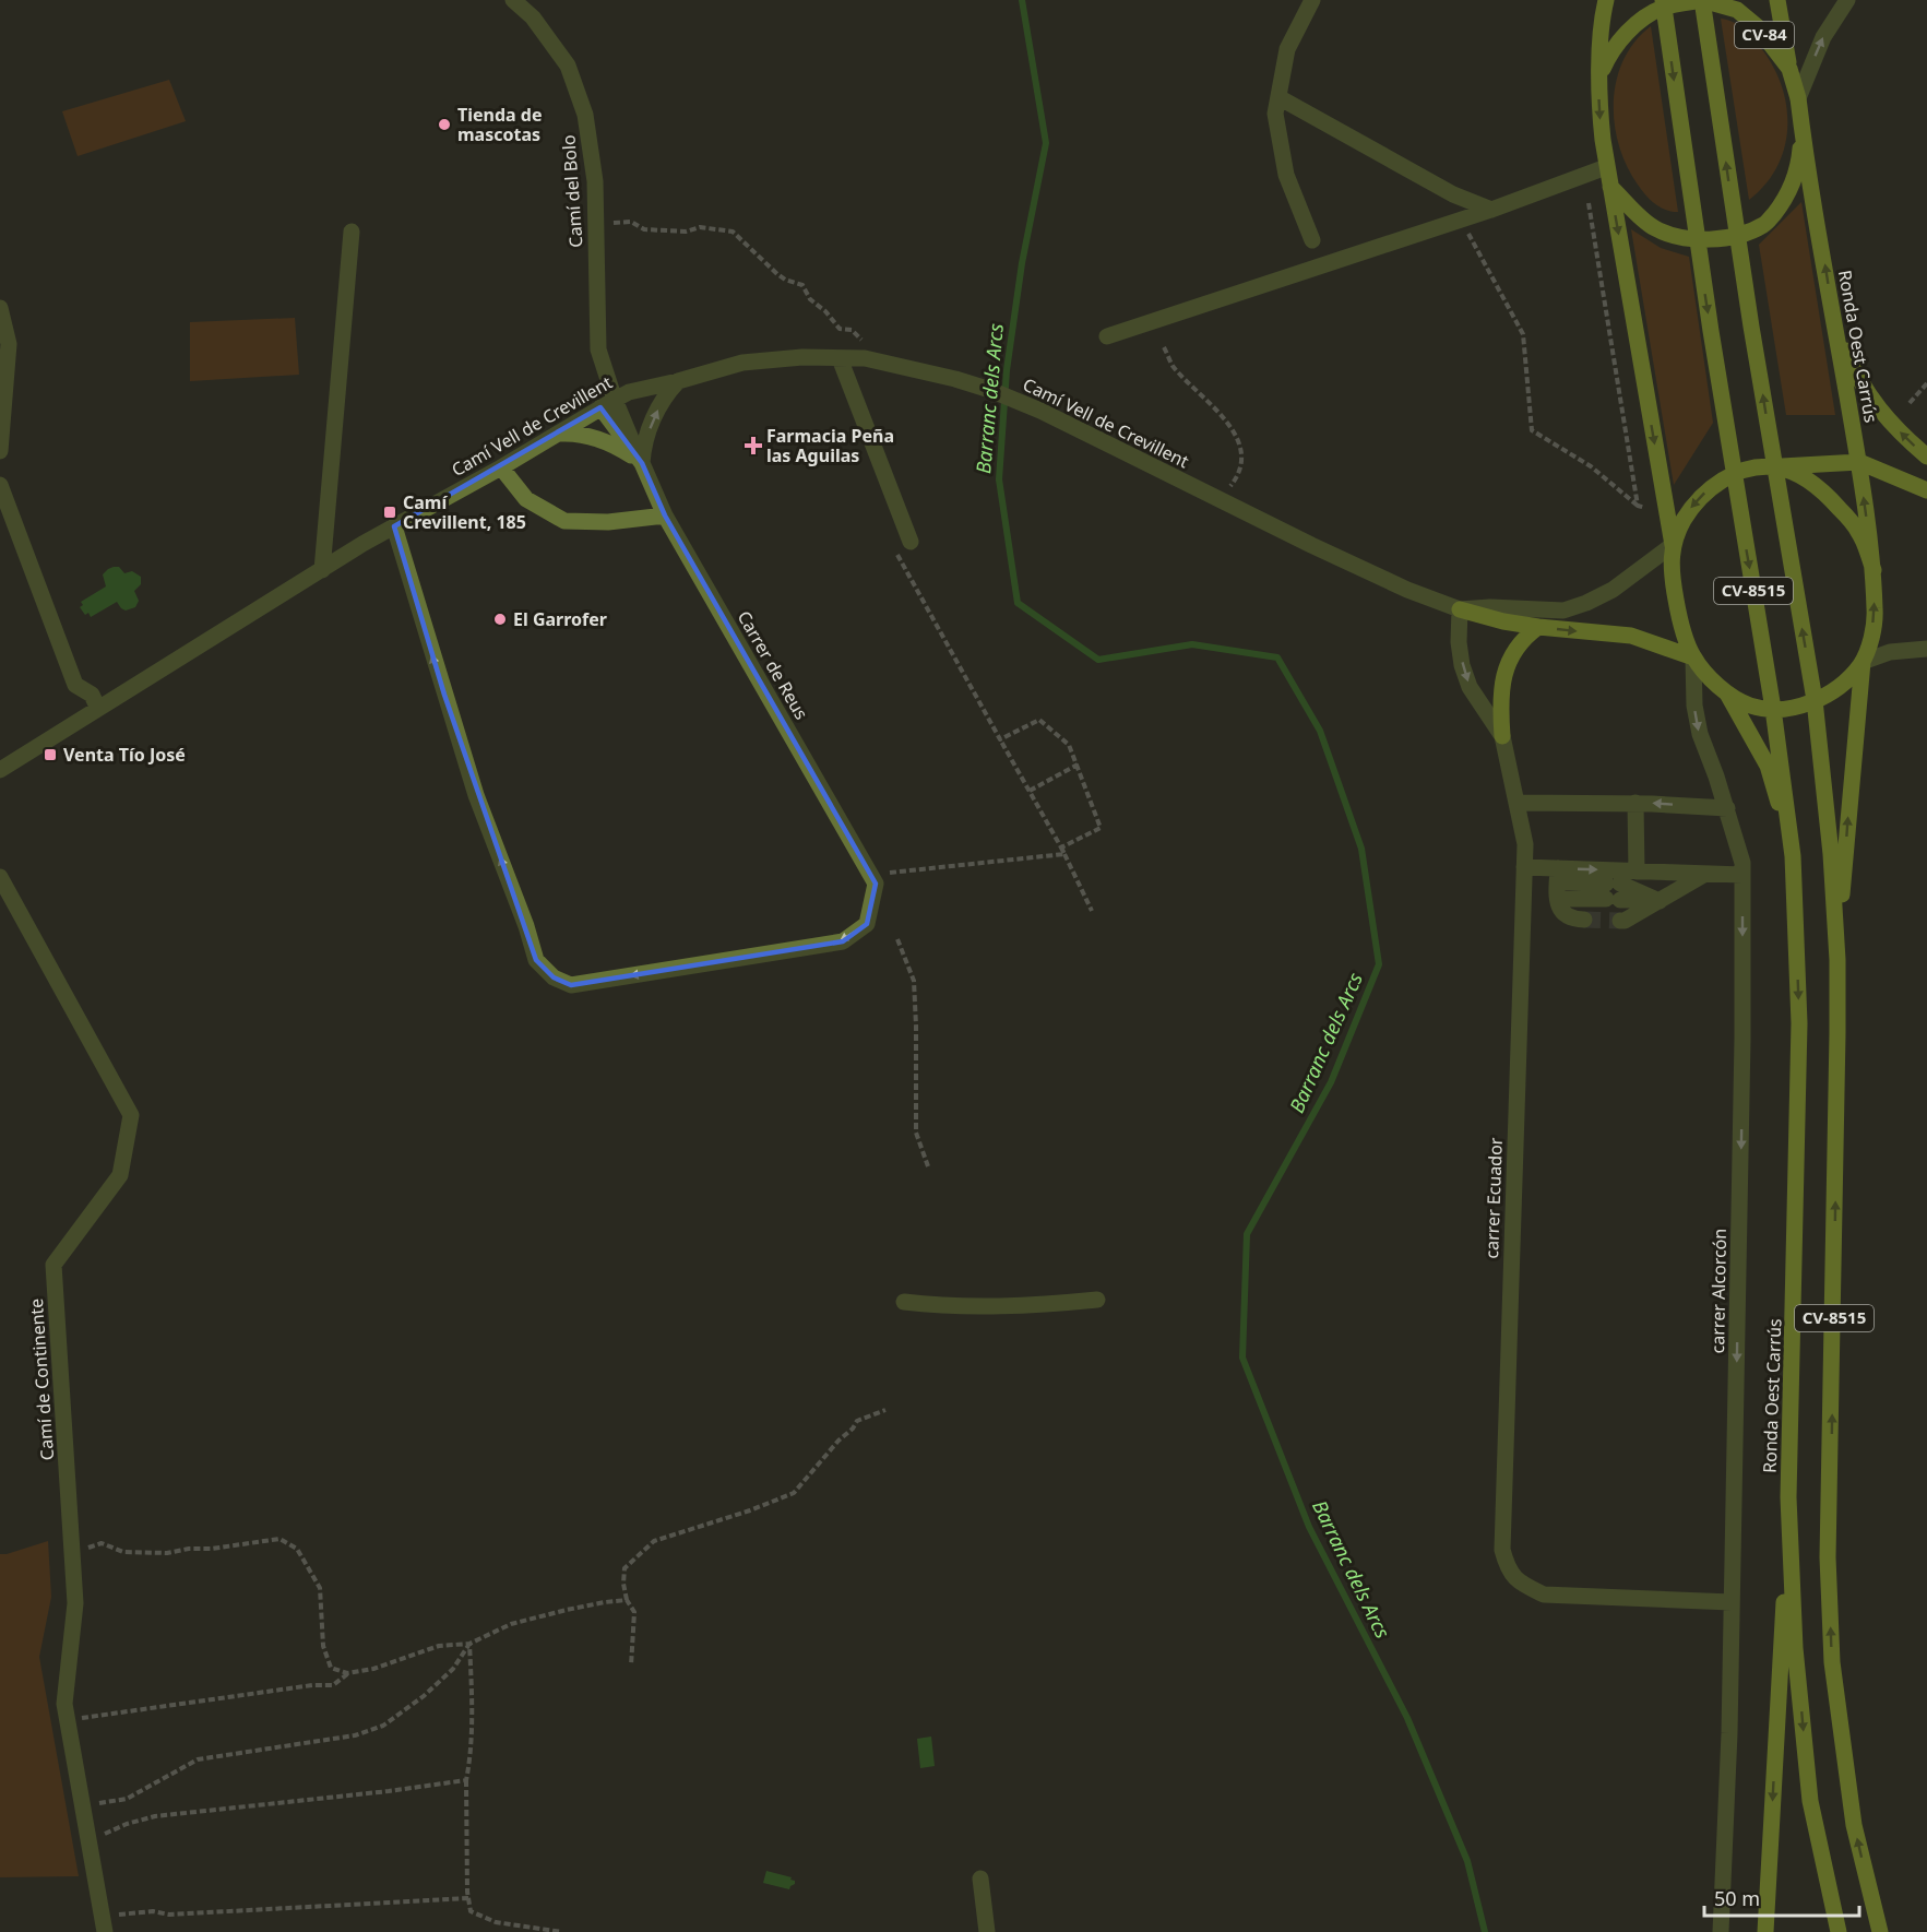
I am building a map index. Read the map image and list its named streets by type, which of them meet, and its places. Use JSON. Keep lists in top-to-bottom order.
{
  "streets": {
    "main road": ["CV-84", "Ronda Oest Carrús", "CV-8515"],
    "street": [
      "Camí del Bolo",
      "Camí Vell de Crevillent",
      "Carrer de Reus",
      "carrer Ecuador",
      "carrer Alcorcón",
      "Camí de Continente"
    ]
  },
  "crossings": [
    ["Camí del Bolo", "Camí Vell de Crevillent"],
    ["Camí del Bolo", "Carrer de Reus"],
    ["Ronda Oest Carrús", "Camí Vell de Crevillent"],
    ["Ronda Oest Carrús", "carrer Alcorcón"],
    ["Camí Vell de Crevillent", "carrer Ecuador"],
    ["carrer Ecuador", "carrer Alcorcón"]
  ],
  "one_way": ["carrer Alcorcón"],
  "water": ["Barranc dels Arcs"],
  "places": {
    "other": ["Tienda de mascotas", "El Garrofer"],
    "health": ["Farmacia Peña las Aguilas"],
    "transit": ["Camí Crevillent, 185", "Venta Tío José"]
  },
  "scale_bar": "50 m"
}
